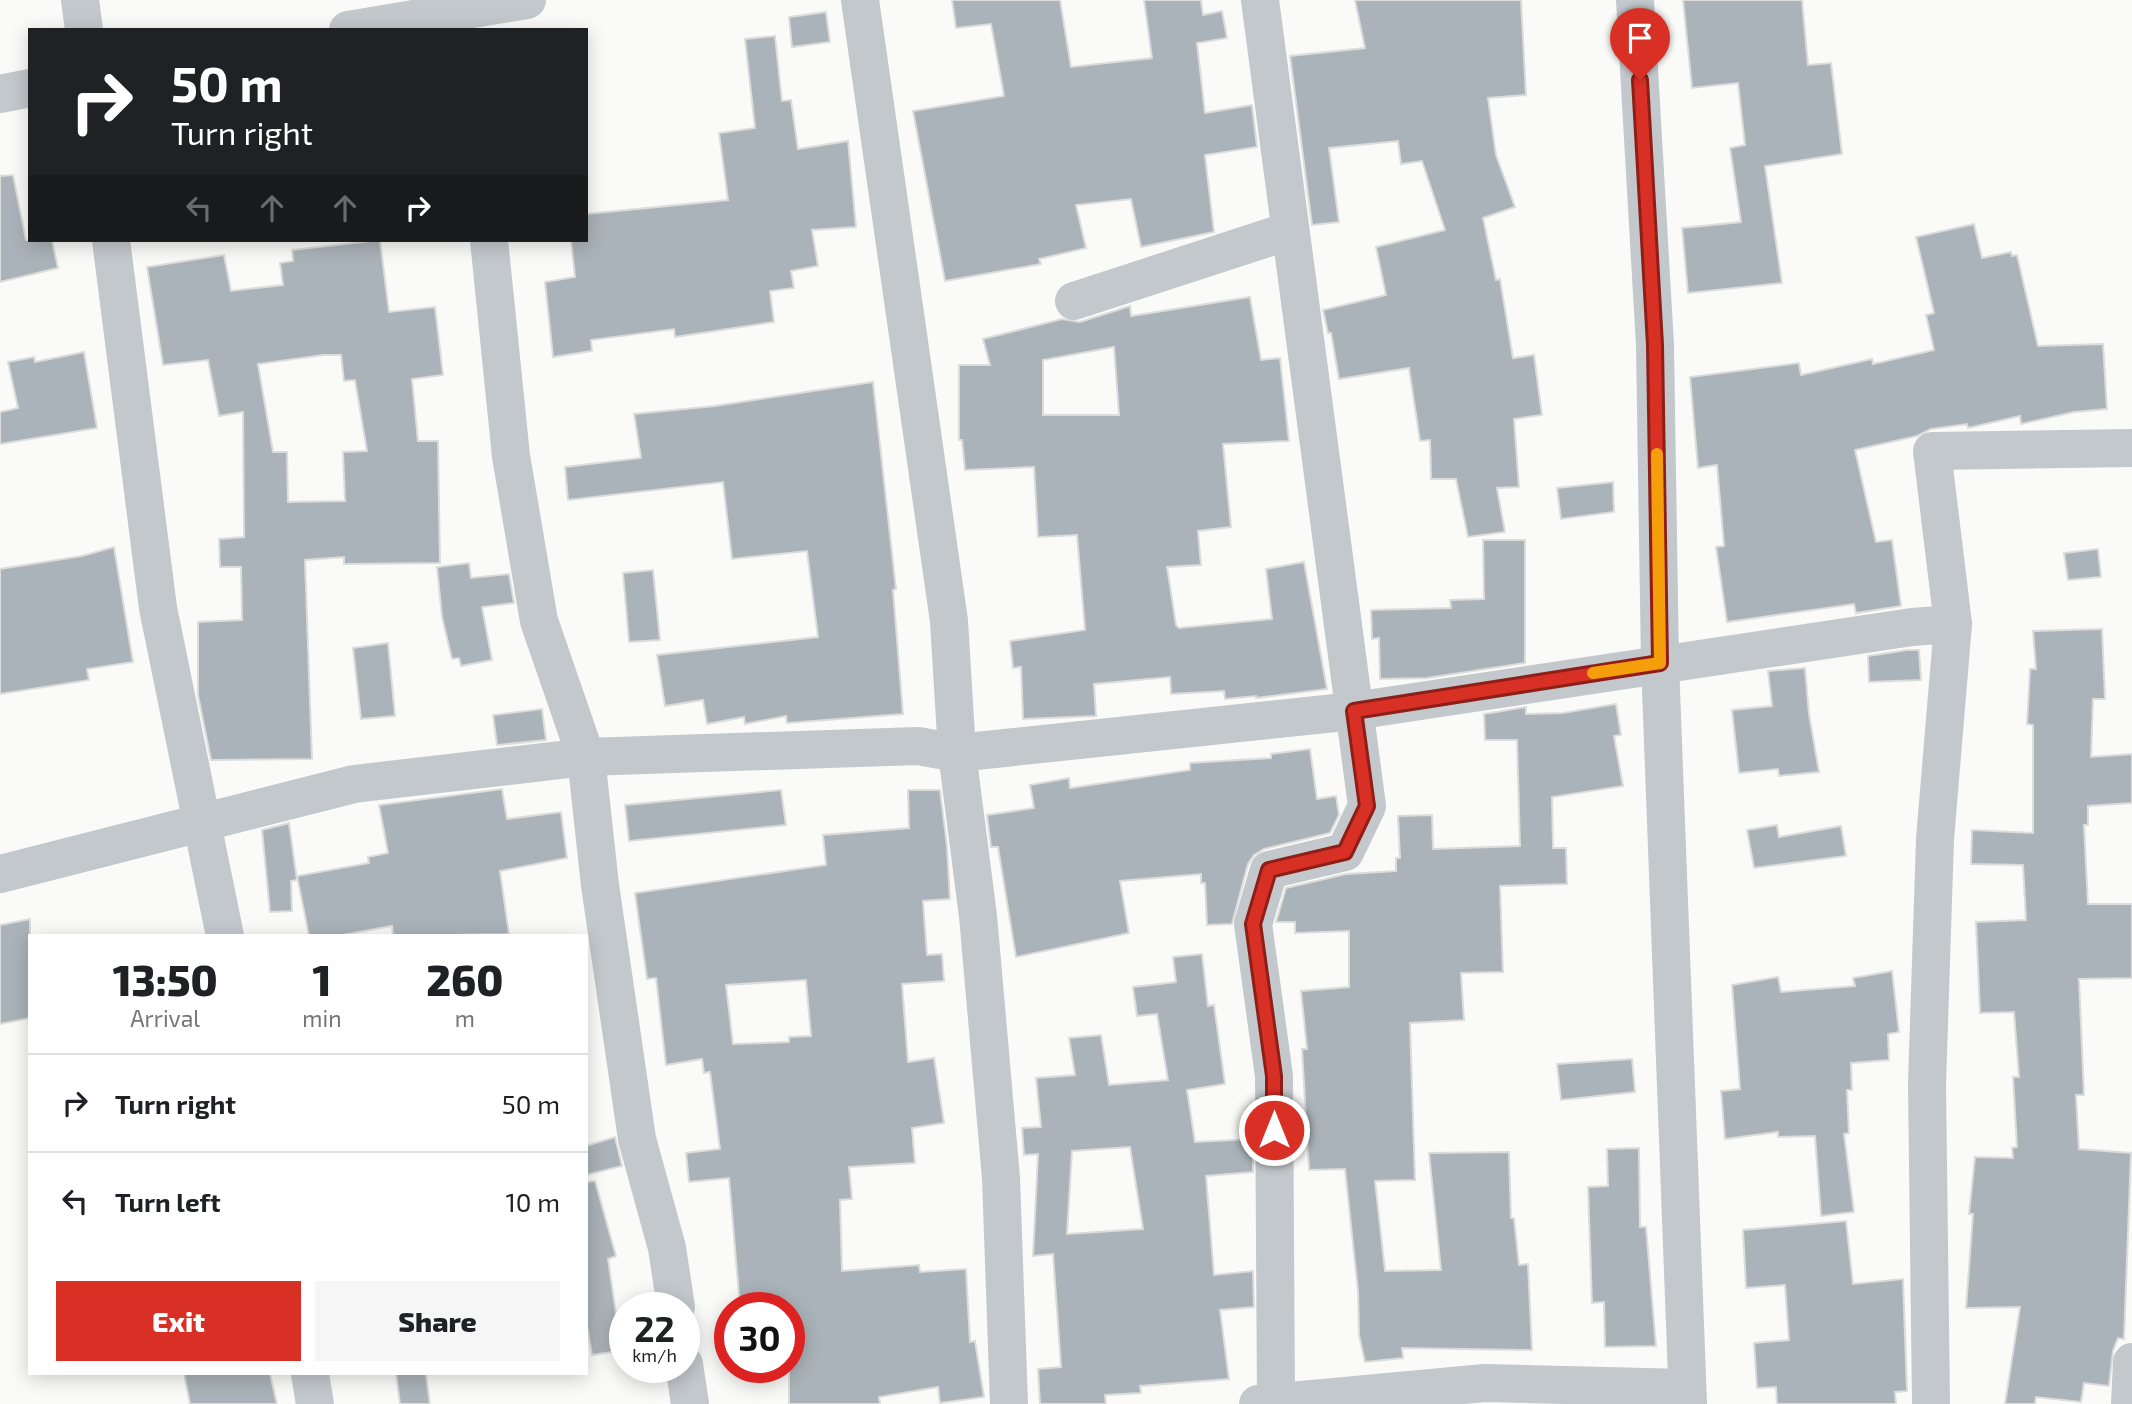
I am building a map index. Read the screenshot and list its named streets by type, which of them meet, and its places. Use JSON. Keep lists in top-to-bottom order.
{
  "page": {
    "turn": ["50 m", "Turn right"],
    "eta": [
      "13:50",
      "Arrival",
      "1",
      "min",
      "260",
      "m"
    ],
    "list": [
      {
        "name": "Turn right",
        "value": "50 m"
      },
      {
        "name": "Turn left",
        "value": "10 m"
      }
    ],
    "buttons": ["Exit", "Share"],
    "speed": "22 km/h",
    "limit": "30"
  }
}
